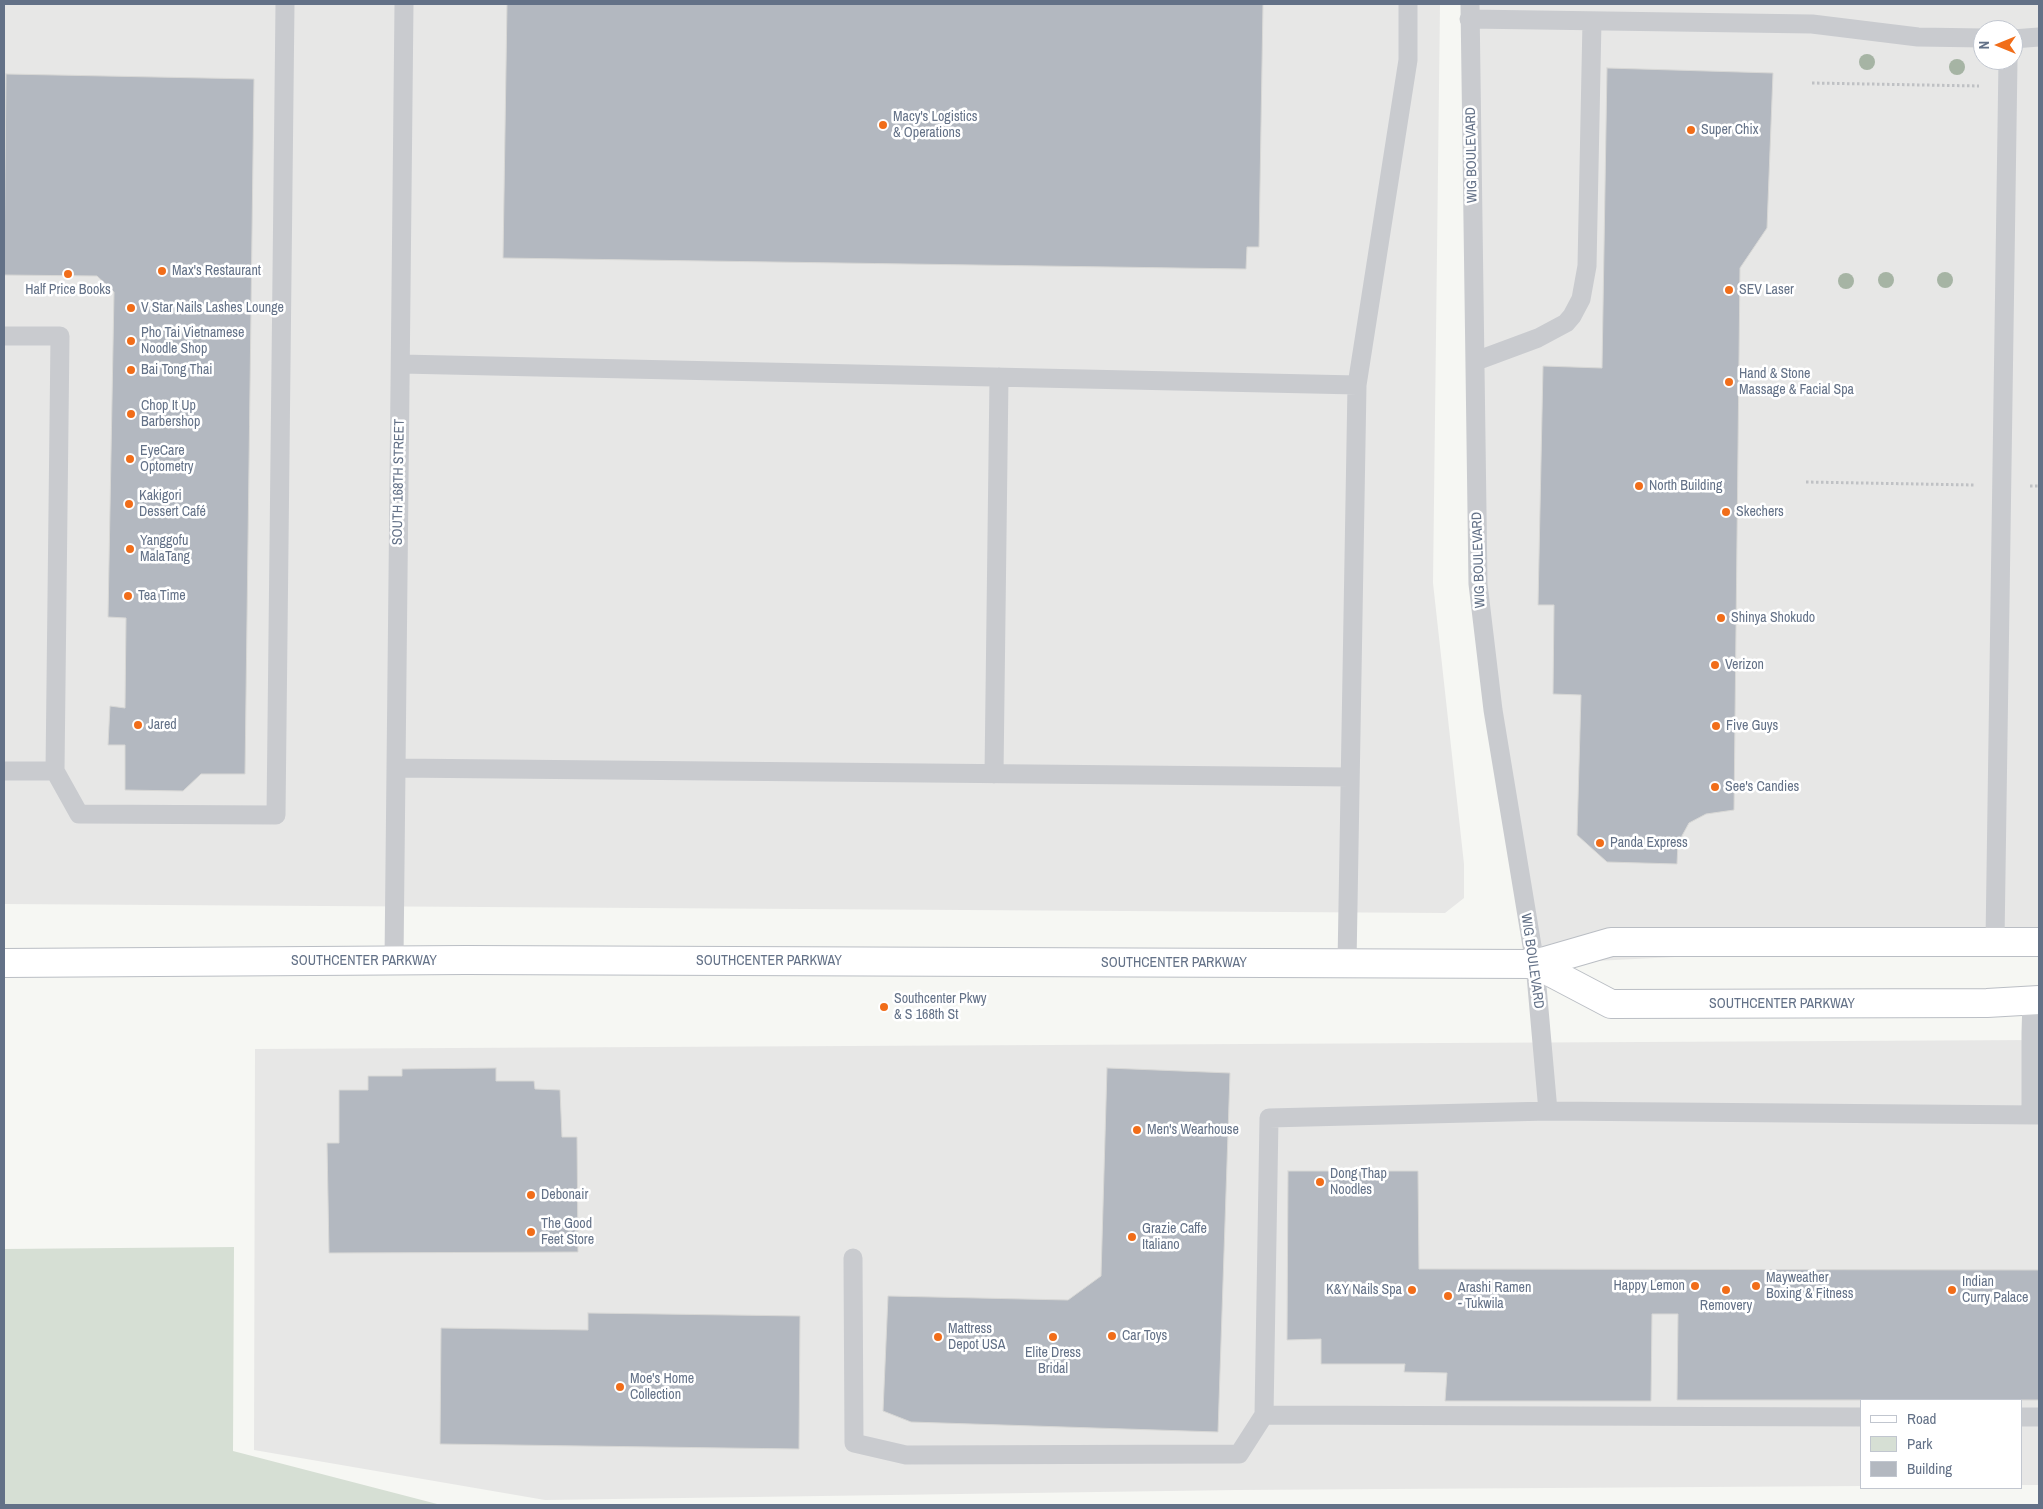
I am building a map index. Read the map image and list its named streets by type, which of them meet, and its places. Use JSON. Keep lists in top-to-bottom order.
{
  "streets": {
    "main road": ["SOUTHCENTER PARKWAY"],
    "lane": ["WIG BOULEVARD", "SOUTH 168TH STREET"]
  },
  "crossings": [
    ["WIG BOULEVARD", "SOUTHCENTER PARKWAY"],
    ["SOUTH 168TH STREET", "SOUTHCENTER PARKWAY"]
  ],
  "places": [
    "Macy's Logistics & Operations",
    "Super Chix",
    "Max's Restaurant",
    "Half Price Books",
    "SEV Laser",
    "V Star Nails Lashes Lounge",
    "Pho Tai Vietnamese Noodle Shop",
    "Bai Tong Thai",
    "Hand & Stone Massage & Facial Spa",
    "Chop It Up Barbershop",
    "EyeCare Optometry",
    "North Building",
    "Kakigori Dessert Café",
    "Skechers",
    "Yanggofu MalaTang",
    "Tea Time",
    "Shinya Shokudo",
    "Verizon",
    "Jared",
    "Five Guys",
    "See's Candies",
    "Panda Express",
    "Southcenter Pkwy & S 168th St",
    "Men's Wearhouse",
    "Dong Thap Noodles",
    "Debonair",
    "The Good Feet Store",
    "Grazie Caffe Italiano",
    "Happy Lemon",
    "Mayweather Boxing & Fitness",
    "K&Y Nails Spa",
    "Removery",
    "Indian Curry Palace",
    "Arashi Ramen - Tukwila",
    "Car Toys",
    "Mattress Depot USA",
    "Elite Dress Bridal",
    "Moe's Home Collection"
  ],
  "legend": ["Road", "Park", "Building"],
  "north": "left"
}
